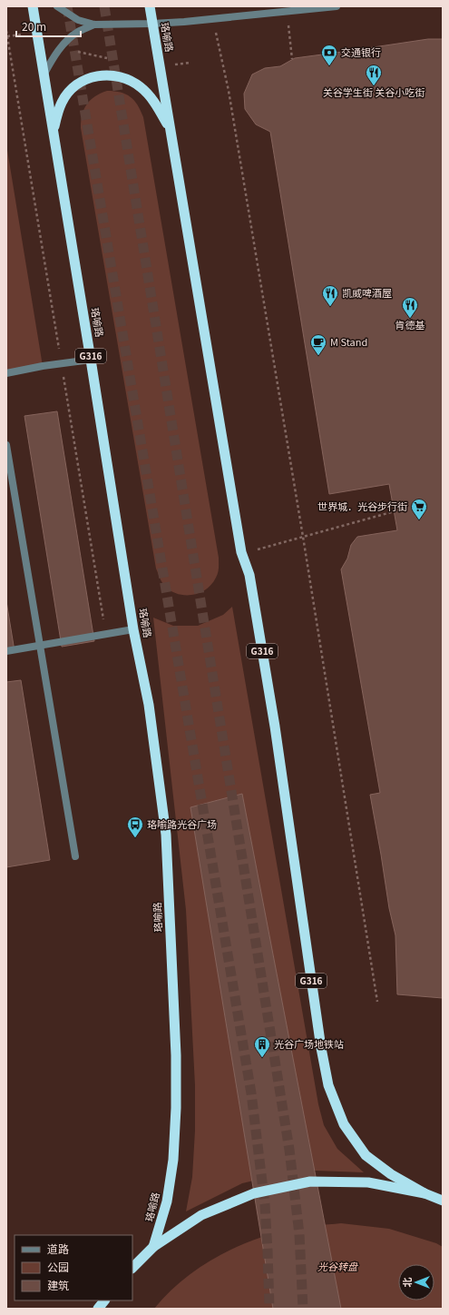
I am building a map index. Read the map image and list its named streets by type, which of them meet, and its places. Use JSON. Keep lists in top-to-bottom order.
{
  "streets": {
    "highway": ["珞喻路", "G316"]
  },
  "parks": ["光谷转盘"],
  "places": {
    "bank": ["交通银行"],
    "restaurant": ["关谷学生街 关谷小吃街", "凯威啤酒屋", "肯德基"],
    "cafe": ["M Stand"],
    "supermarket": ["世界城．光谷步行街"],
    "bus stop": ["珞喻路光谷广场"],
    "building": ["光谷广场地铁站"]
  },
  "legend": ["道路", "公园", "建筑"],
  "scale_bar": "20 m",
  "north": "left"
}
